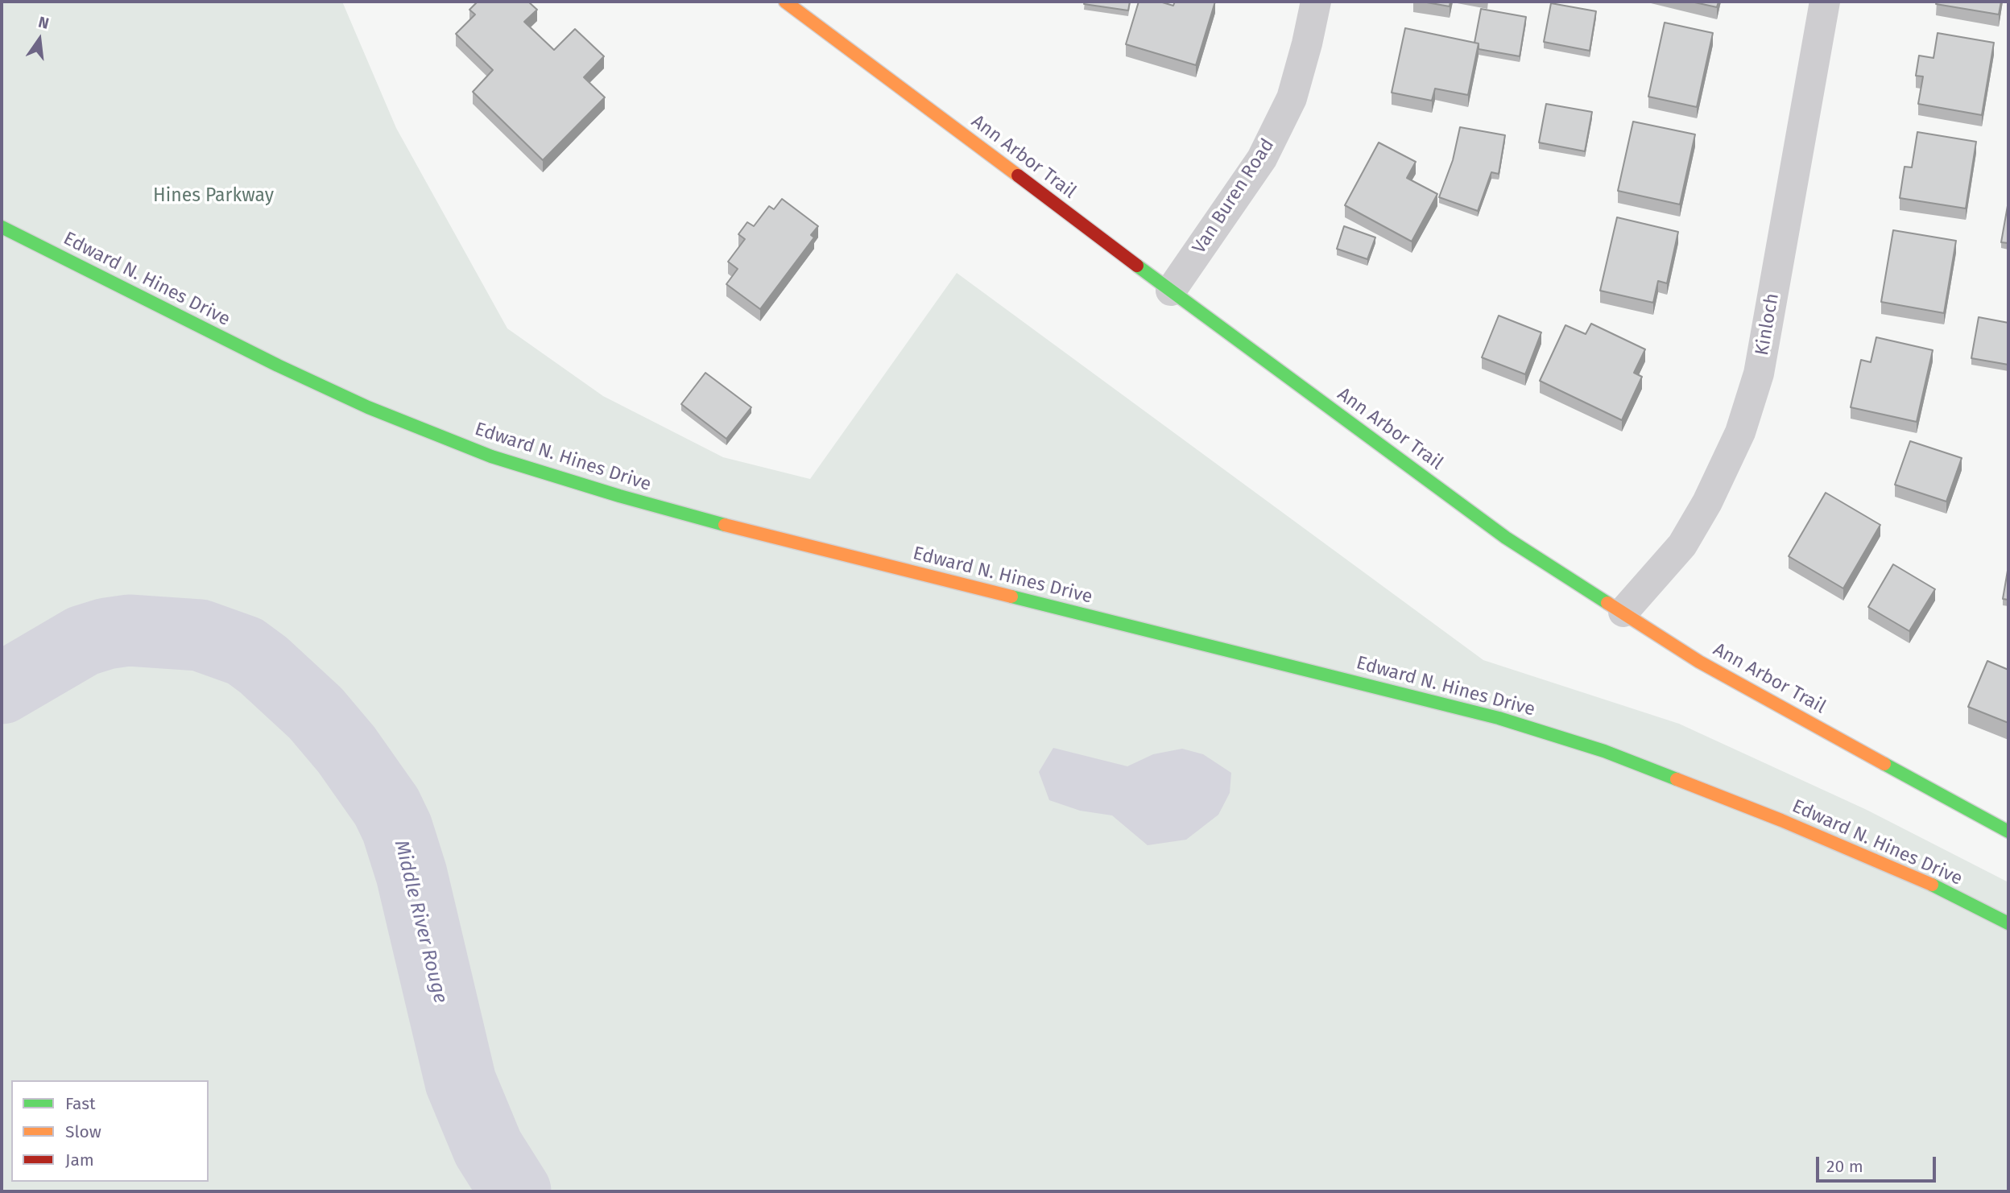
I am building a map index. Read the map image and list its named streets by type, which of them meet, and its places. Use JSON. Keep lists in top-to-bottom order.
{
  "streets": {
    "street": [
      "Ann Arbor Trail",
      "Van Buren Road",
      "Edward N. Hines Drive",
      "Kinloch"
    ]
  },
  "crossings": [
    ["Ann Arbor Trail", "Van Buren Road"],
    ["Ann Arbor Trail", "Kinloch"]
  ],
  "water": ["Middle River Rouge"],
  "parks": ["Hines Parkway"],
  "legend": ["Fast", "Slow", "Jam"],
  "scale_bar": "20 m",
  "north": "top"
}
